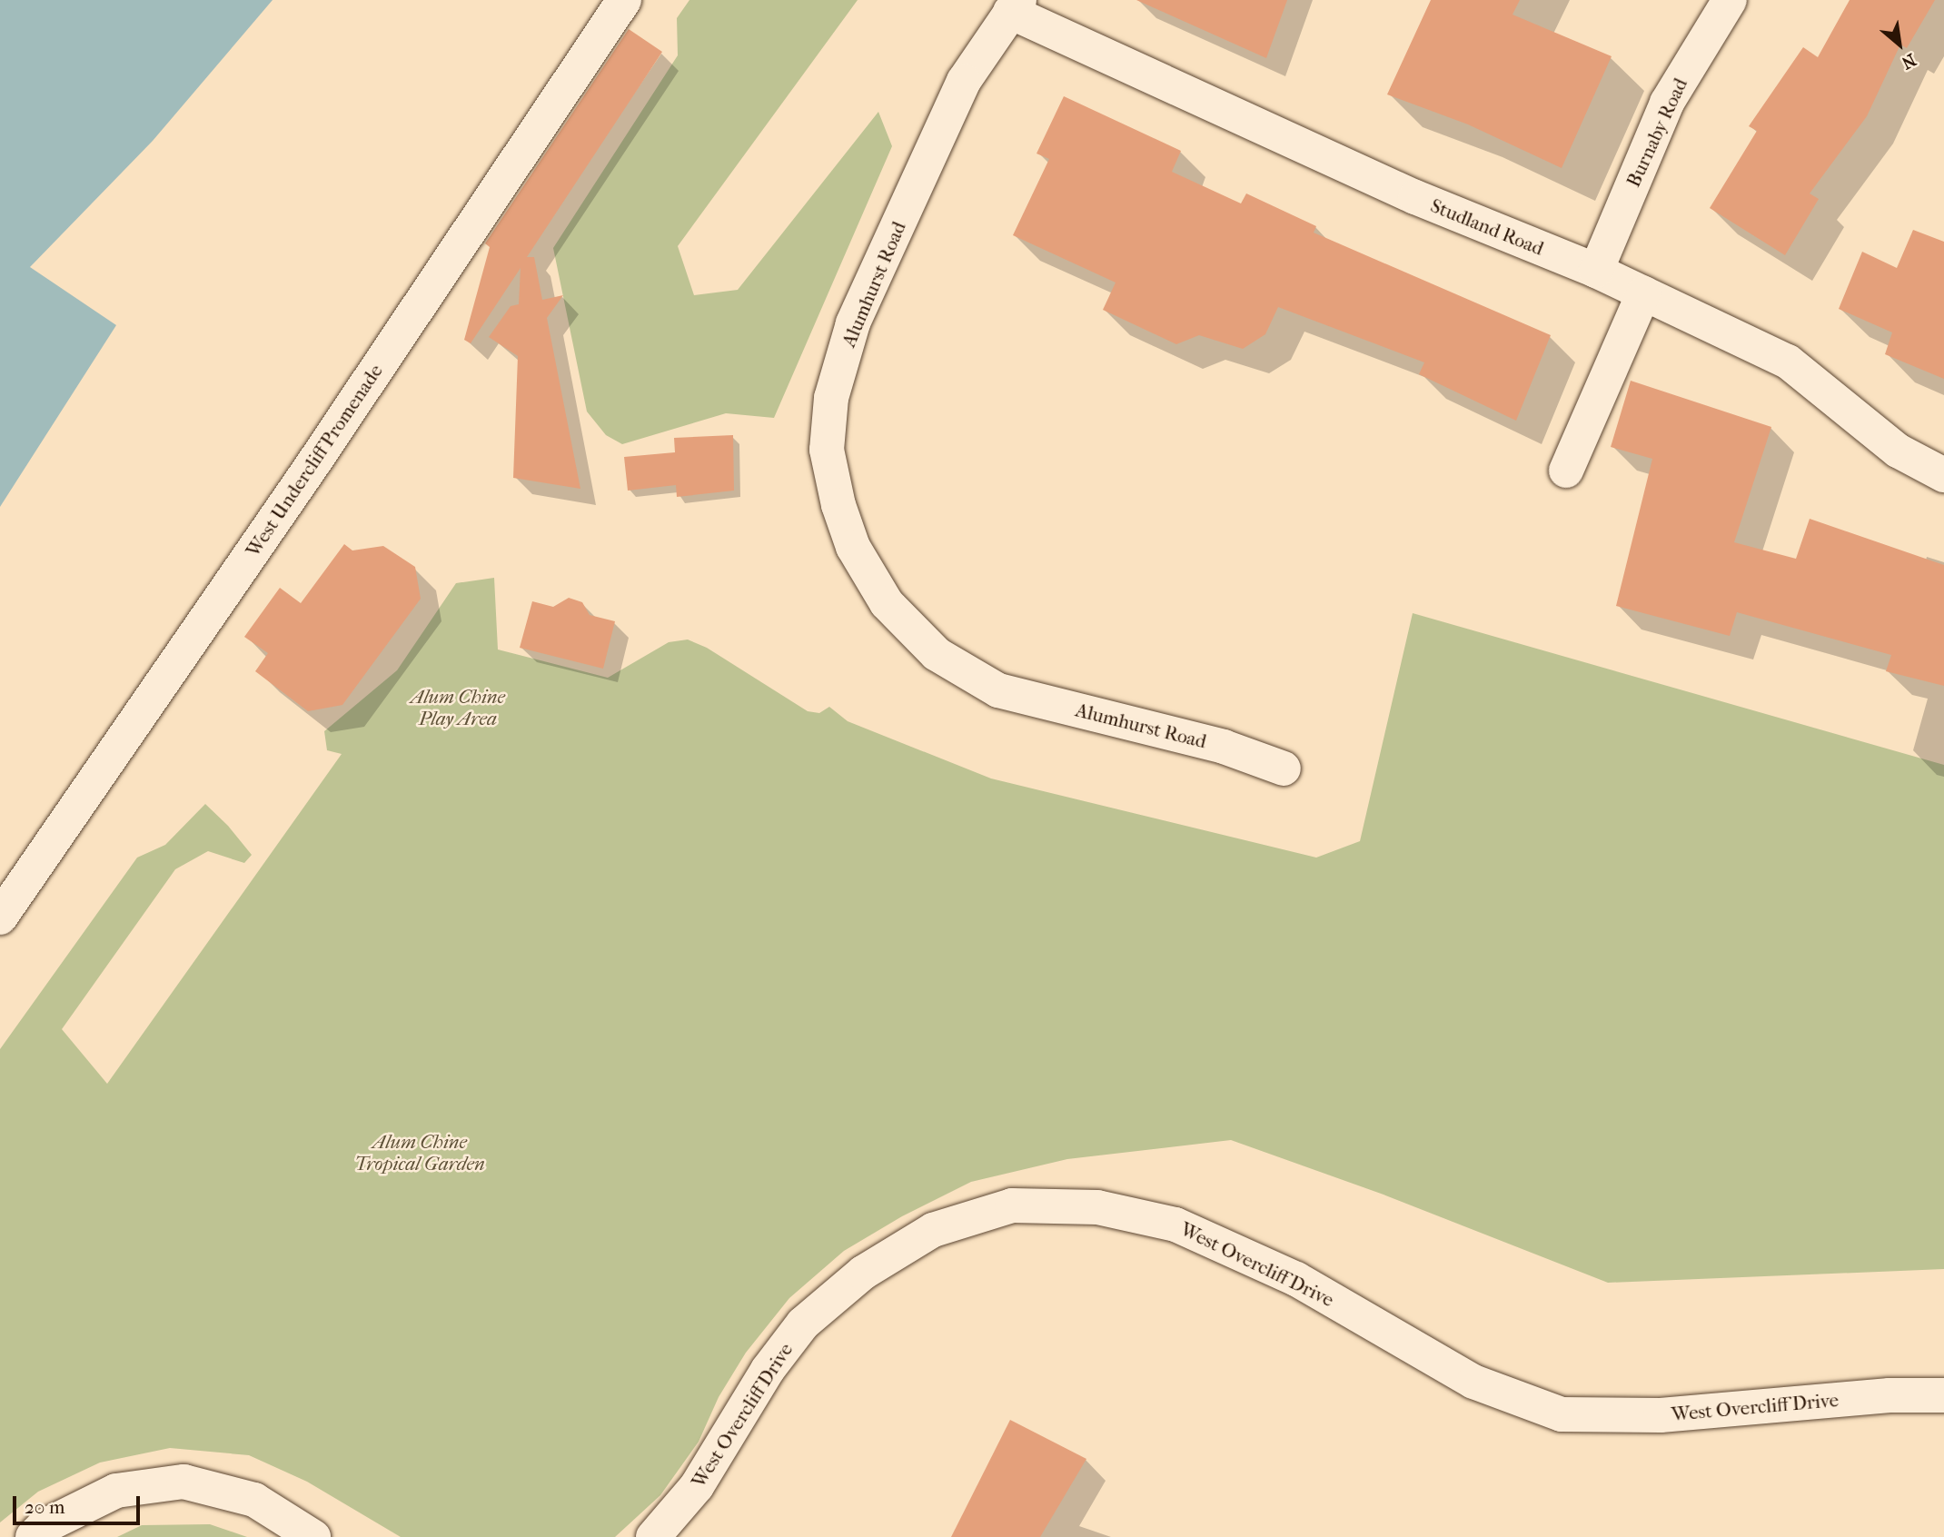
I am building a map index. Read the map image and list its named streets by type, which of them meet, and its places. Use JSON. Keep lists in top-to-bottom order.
{
  "streets": {
    "street": [
      "Burnaby Road",
      "Studland Road",
      "Alumhurst Road",
      "West Undercliff Promenade",
      "West Overcliff Drive"
    ]
  },
  "crossings": [
    ["Burnaby Road", "Studland Road"],
    ["Studland Road", "Alumhurst Road"]
  ],
  "parks": ["Alum Chine Play Area", "Alum Chine Tropical Garden"],
  "scale_bar": "20 m",
  "north": "bottom right"
}
